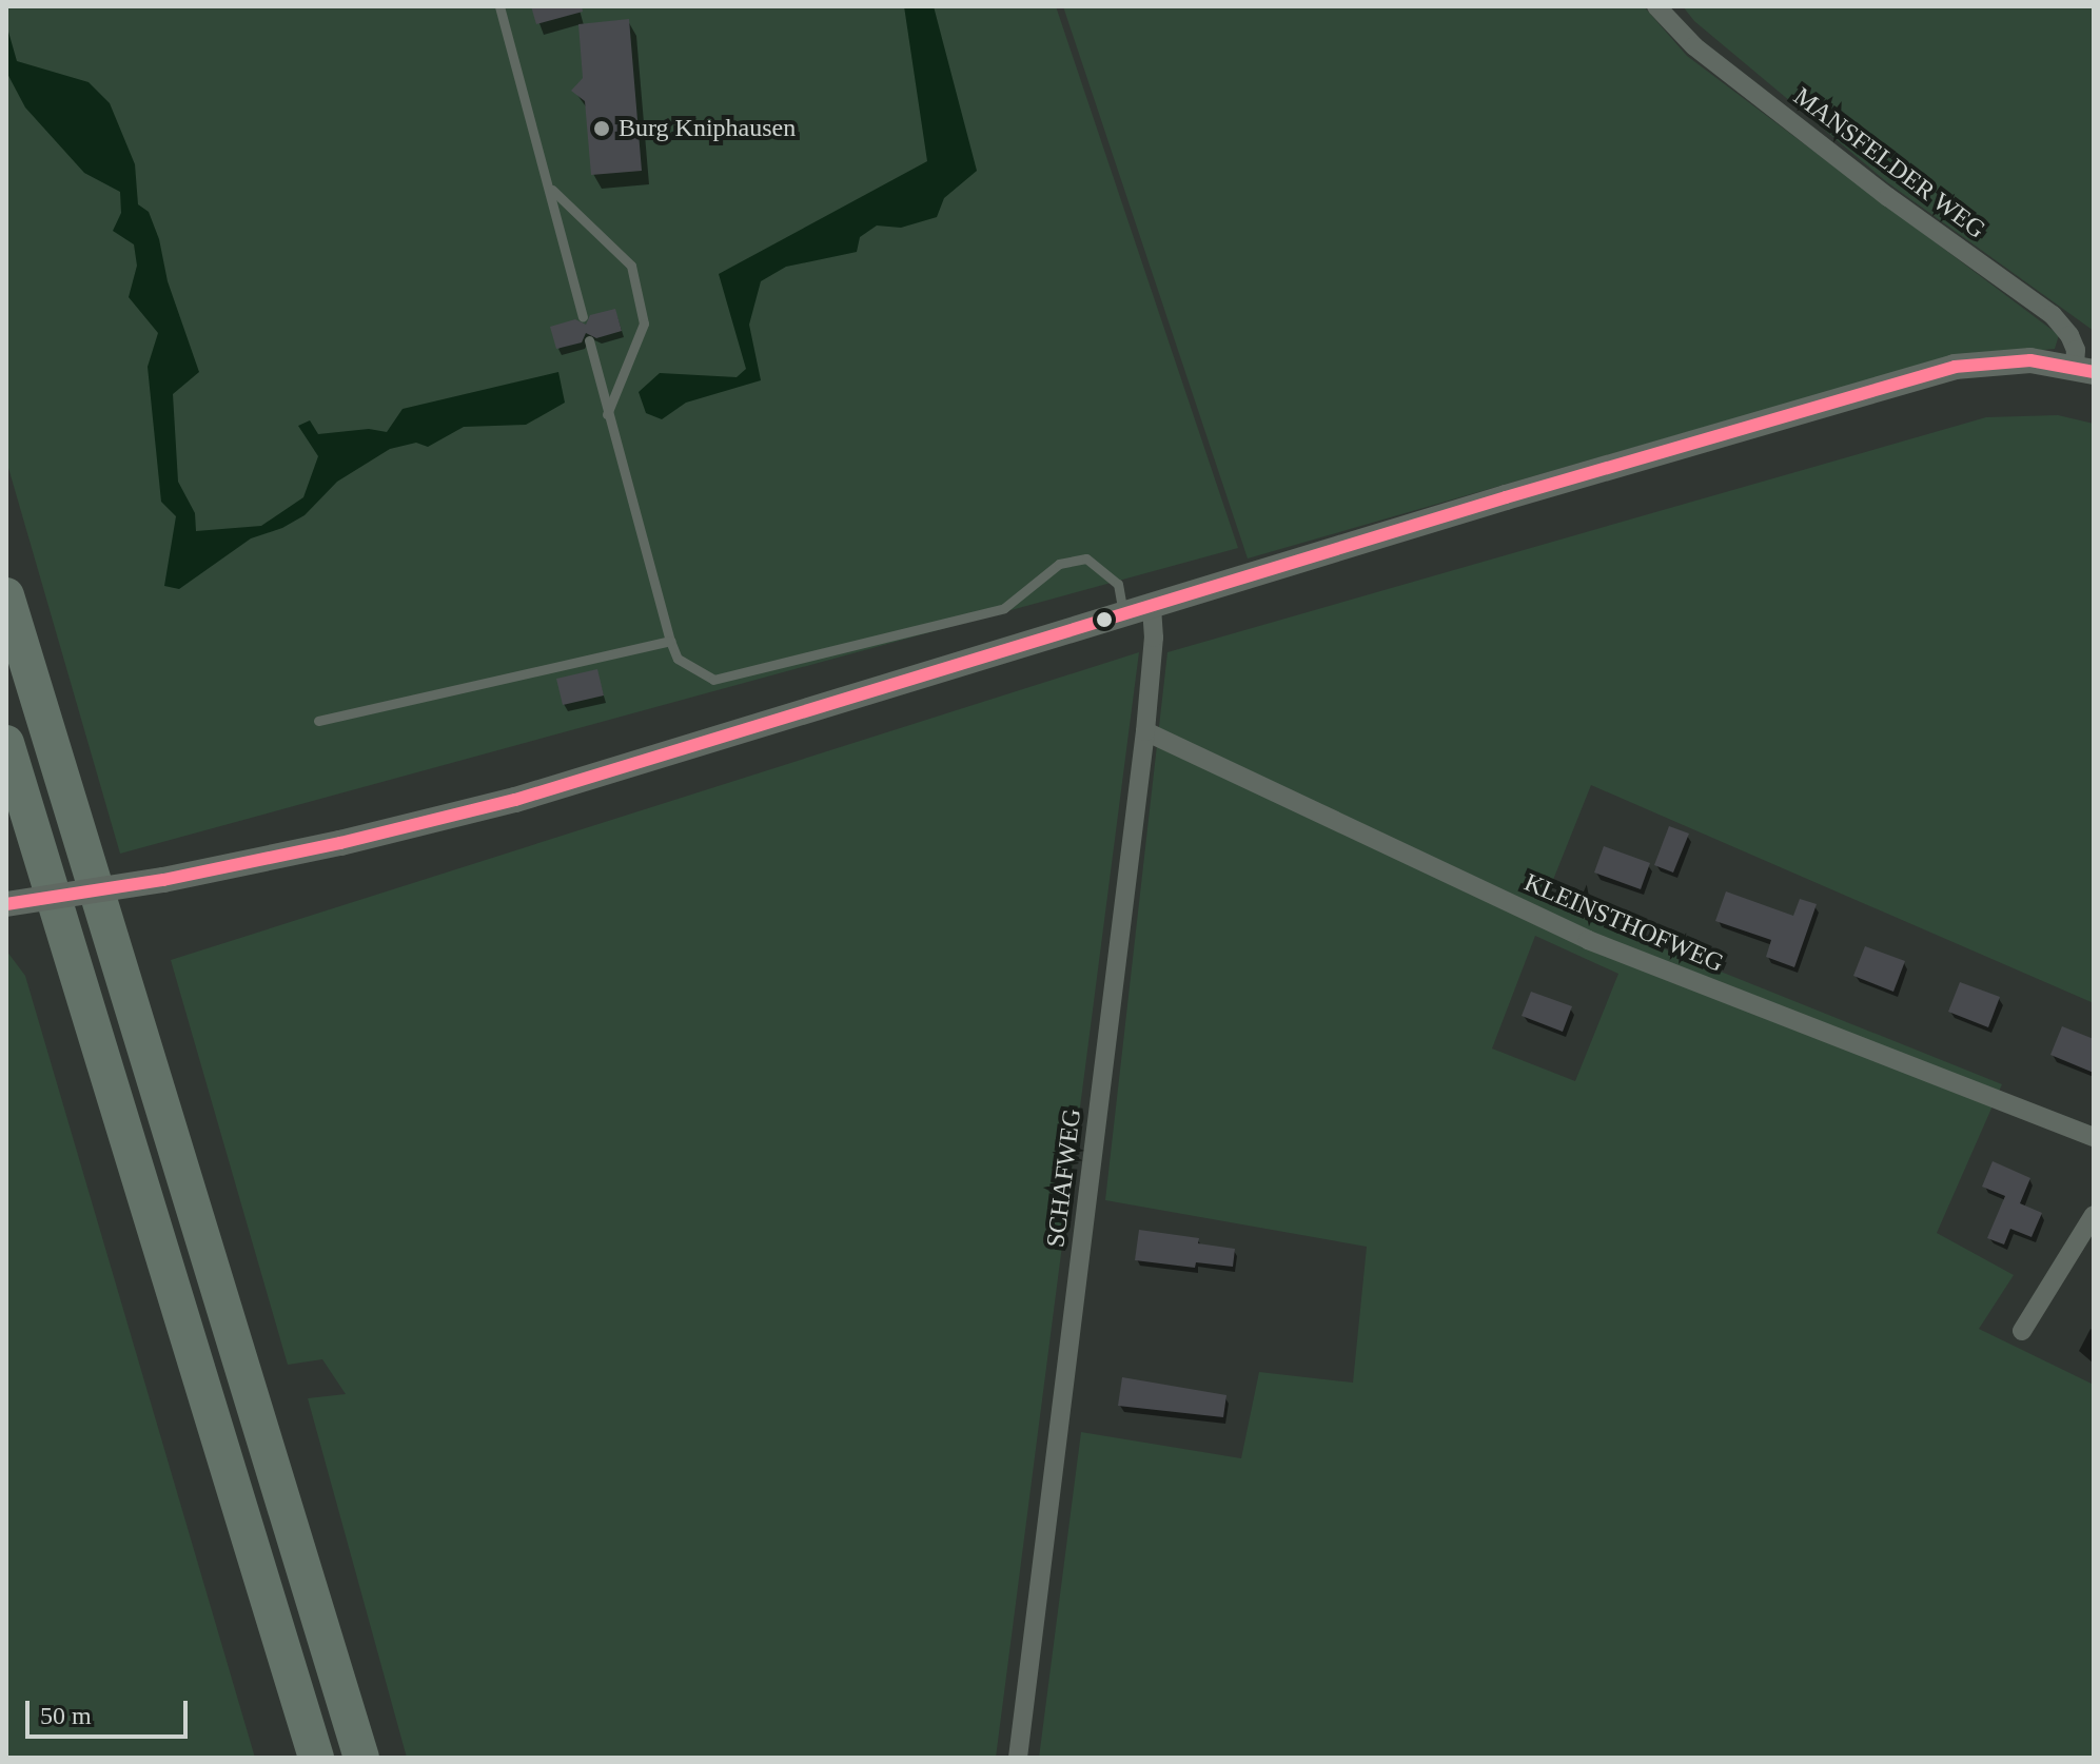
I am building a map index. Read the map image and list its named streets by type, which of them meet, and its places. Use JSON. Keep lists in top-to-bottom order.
{
  "streets": {
    "street": ["MANSFELDER WEG", "KLEINSTHOFWEG", "SCHAFWEG"]
  },
  "crossings": [
    ["KLEINSTHOFWEG", "SCHAFWEG"]
  ],
  "places": ["Burg Kniphausen"],
  "scale_bar": "50 m"
}
